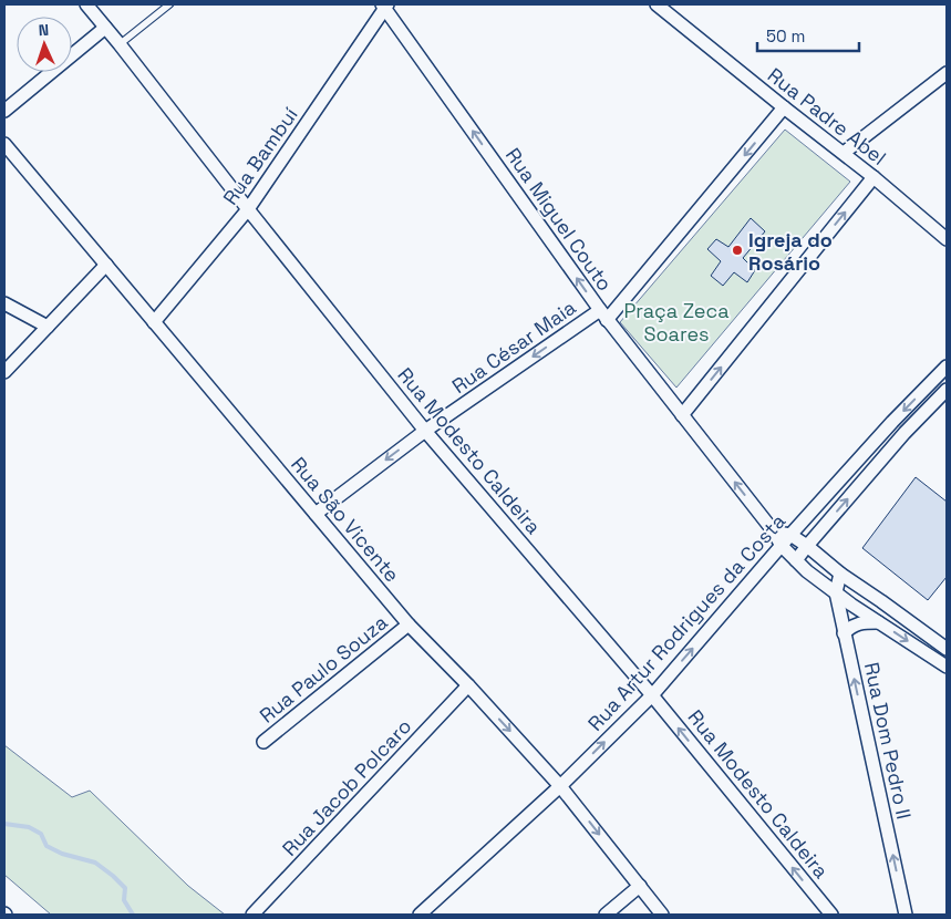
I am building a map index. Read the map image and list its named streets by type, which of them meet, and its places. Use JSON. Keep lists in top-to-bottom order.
{
  "streets": {
    "street": [
      "Rua Padre Abel",
      "Rua Bambuí",
      "Rua Miguel Couto",
      "Rua César Maia",
      "Rua Modesto Caldeira",
      "Rua São Vicente",
      "Rua Artur Rodrigues da Costa",
      "Rua Paulo Souza",
      "Rua Dom Pedro II",
      "Rua Jacob Polcaro"
    ]
  },
  "crossings": [
    ["Rua Bambuí", "Rua Miguel Couto"],
    ["Rua Bambuí", "Rua Modesto Caldeira"],
    ["Rua Bambuí", "Rua São Vicente"],
    ["Rua Miguel Couto", "Rua César Maia"],
    ["Rua Miguel Couto", "Rua Artur Rodrigues da Costa"],
    ["Rua Miguel Couto", "Rua Dom Pedro II"],
    ["Rua César Maia", "Rua Modesto Caldeira"],
    ["Rua César Maia", "Rua São Vicente"],
    ["Rua Modesto Caldeira", "Rua Artur Rodrigues da Costa"],
    ["Rua São Vicente", "Rua Artur Rodrigues da Costa"],
    ["Rua São Vicente", "Rua Paulo Souza"],
    ["Rua São Vicente", "Rua Jacob Polcaro"]
  ],
  "one_way": ["Rua César Maia", "Rua Dom Pedro II"],
  "parks": ["Praça Zeca Soares"],
  "places": ["Igreja do Rosário"],
  "scale_bar": "50 m",
  "north": "top"
}
